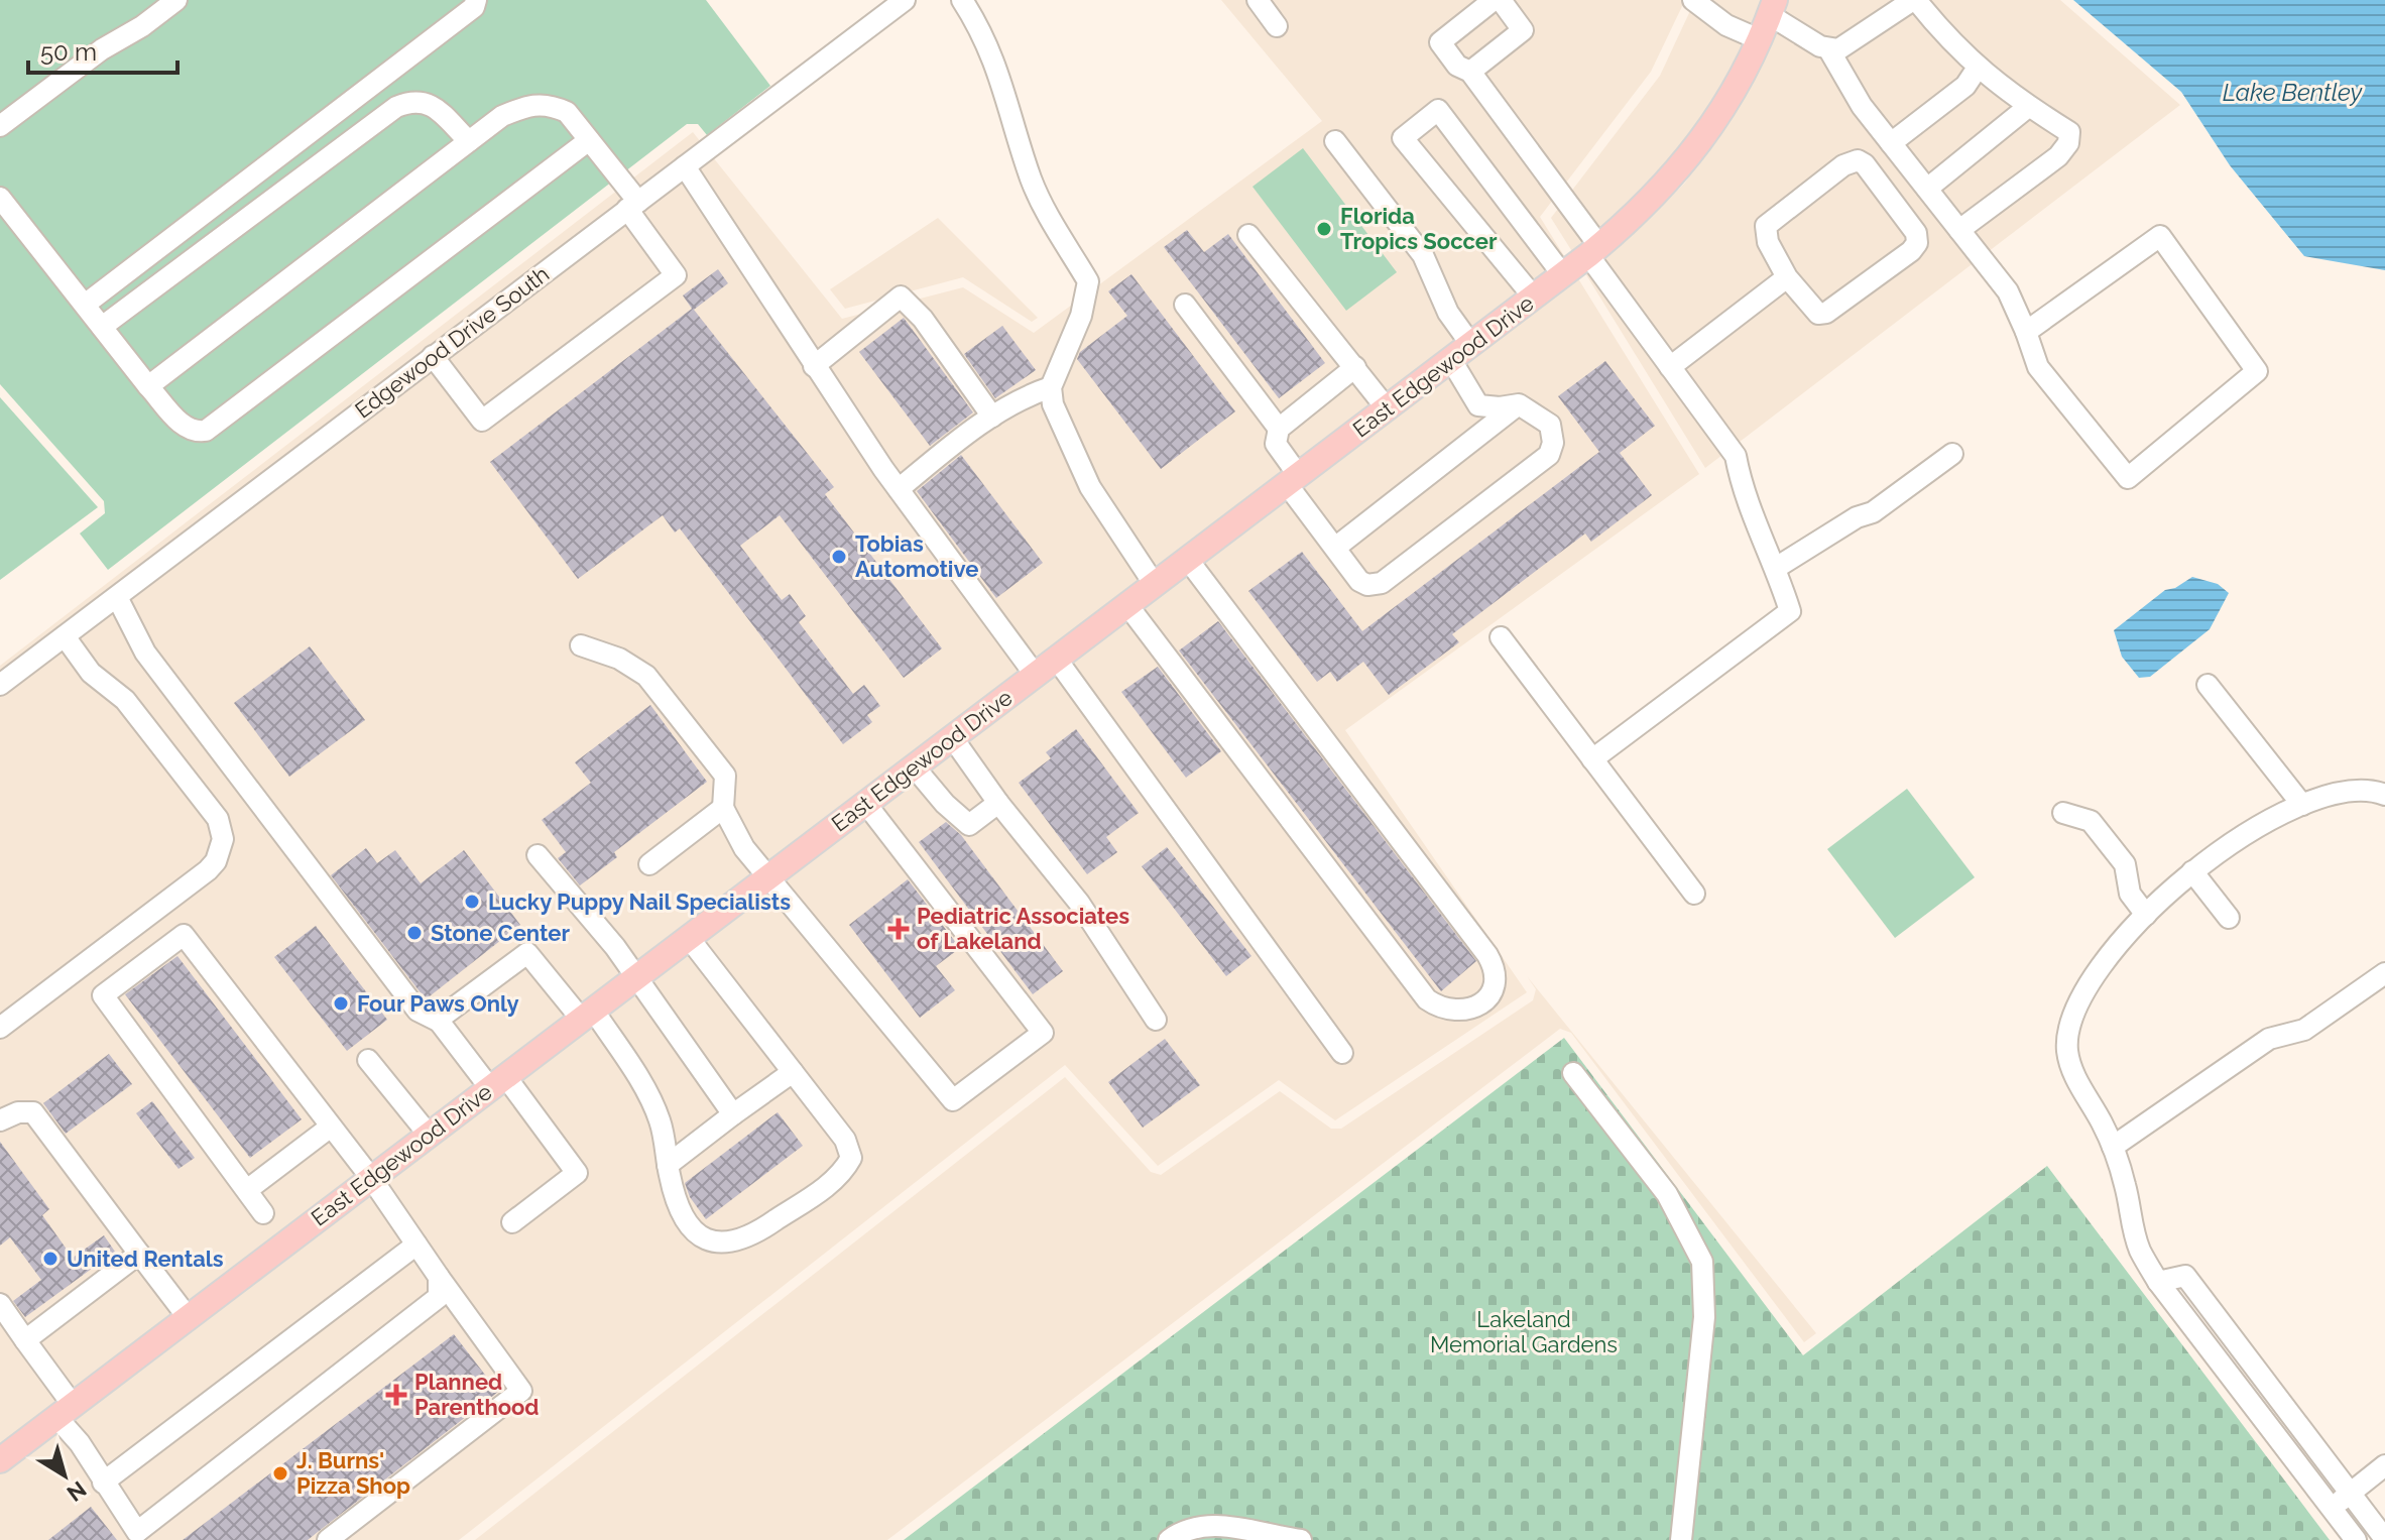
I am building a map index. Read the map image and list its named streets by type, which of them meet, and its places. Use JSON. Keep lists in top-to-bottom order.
{
  "streets": {
    "main road": ["East Edgewood Drive"],
    "street": ["Edgewood Drive South"]
  },
  "water": ["Lake Bentley"],
  "parks": ["Lakeland Memorial Gardens"],
  "places": {
    "other": [
      "Florida Tropics Soccer",
      "Tobias Automotive",
      "Lucky Puppy Nail Specialists",
      "Stone Center",
      "Four Paws Only",
      "United Rentals",
      "J. Burns' Pizza Shop"
    ],
    "health": ["Pediatric Associates of Lakeland", "Planned Parenthood"]
  },
  "scale_bar": "50 m",
  "north": "bottom right"
}
